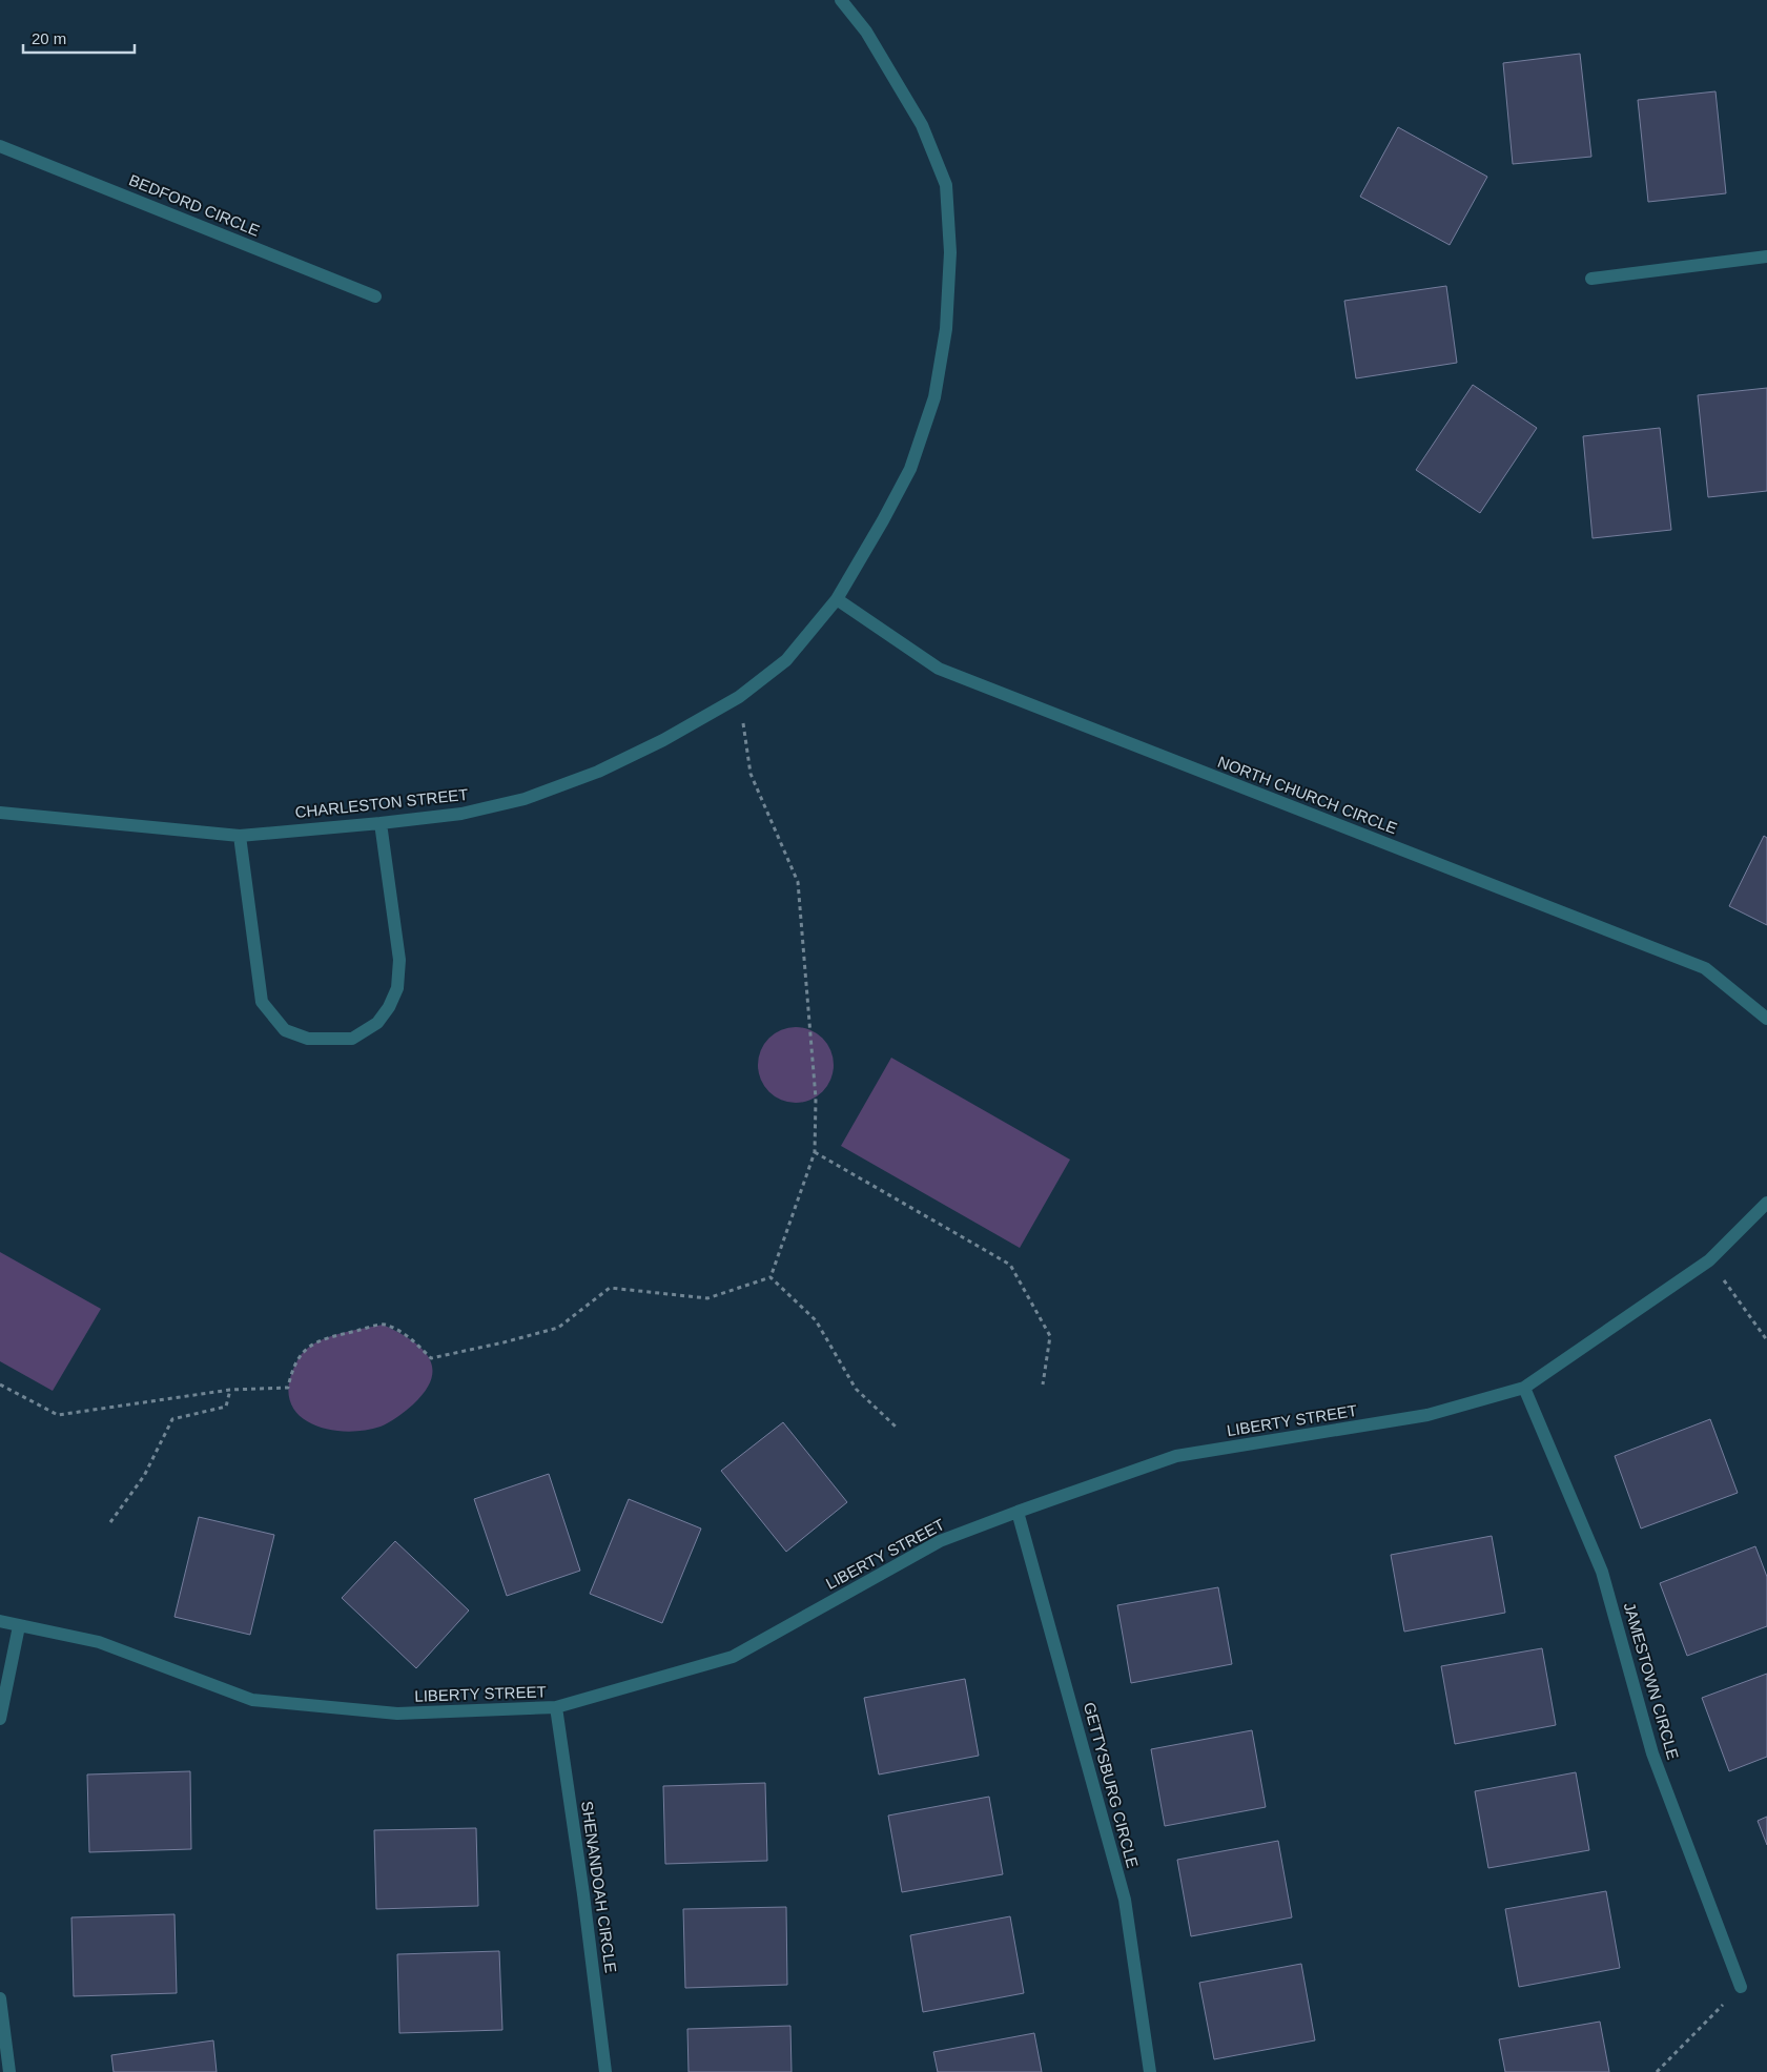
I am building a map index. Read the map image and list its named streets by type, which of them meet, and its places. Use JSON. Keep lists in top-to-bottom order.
{
  "streets": {
    "street": [
      "BEDFORD CIRCLE",
      "NORTH CHURCH CIRCLE",
      "CHARLESTON STREET",
      "LIBERTY STREET",
      "JAMESTOWN CIRCLE",
      "GETTYSBURG CIRCLE",
      "SHENANDOAH CIRCLE"
    ]
  },
  "crossings": [
    ["NORTH CHURCH CIRCLE", "CHARLESTON STREET"],
    ["LIBERTY STREET", "JAMESTOWN CIRCLE"],
    ["LIBERTY STREET", "GETTYSBURG CIRCLE"],
    ["LIBERTY STREET", "SHENANDOAH CIRCLE"]
  ],
  "scale_bar": "20 m"
}
